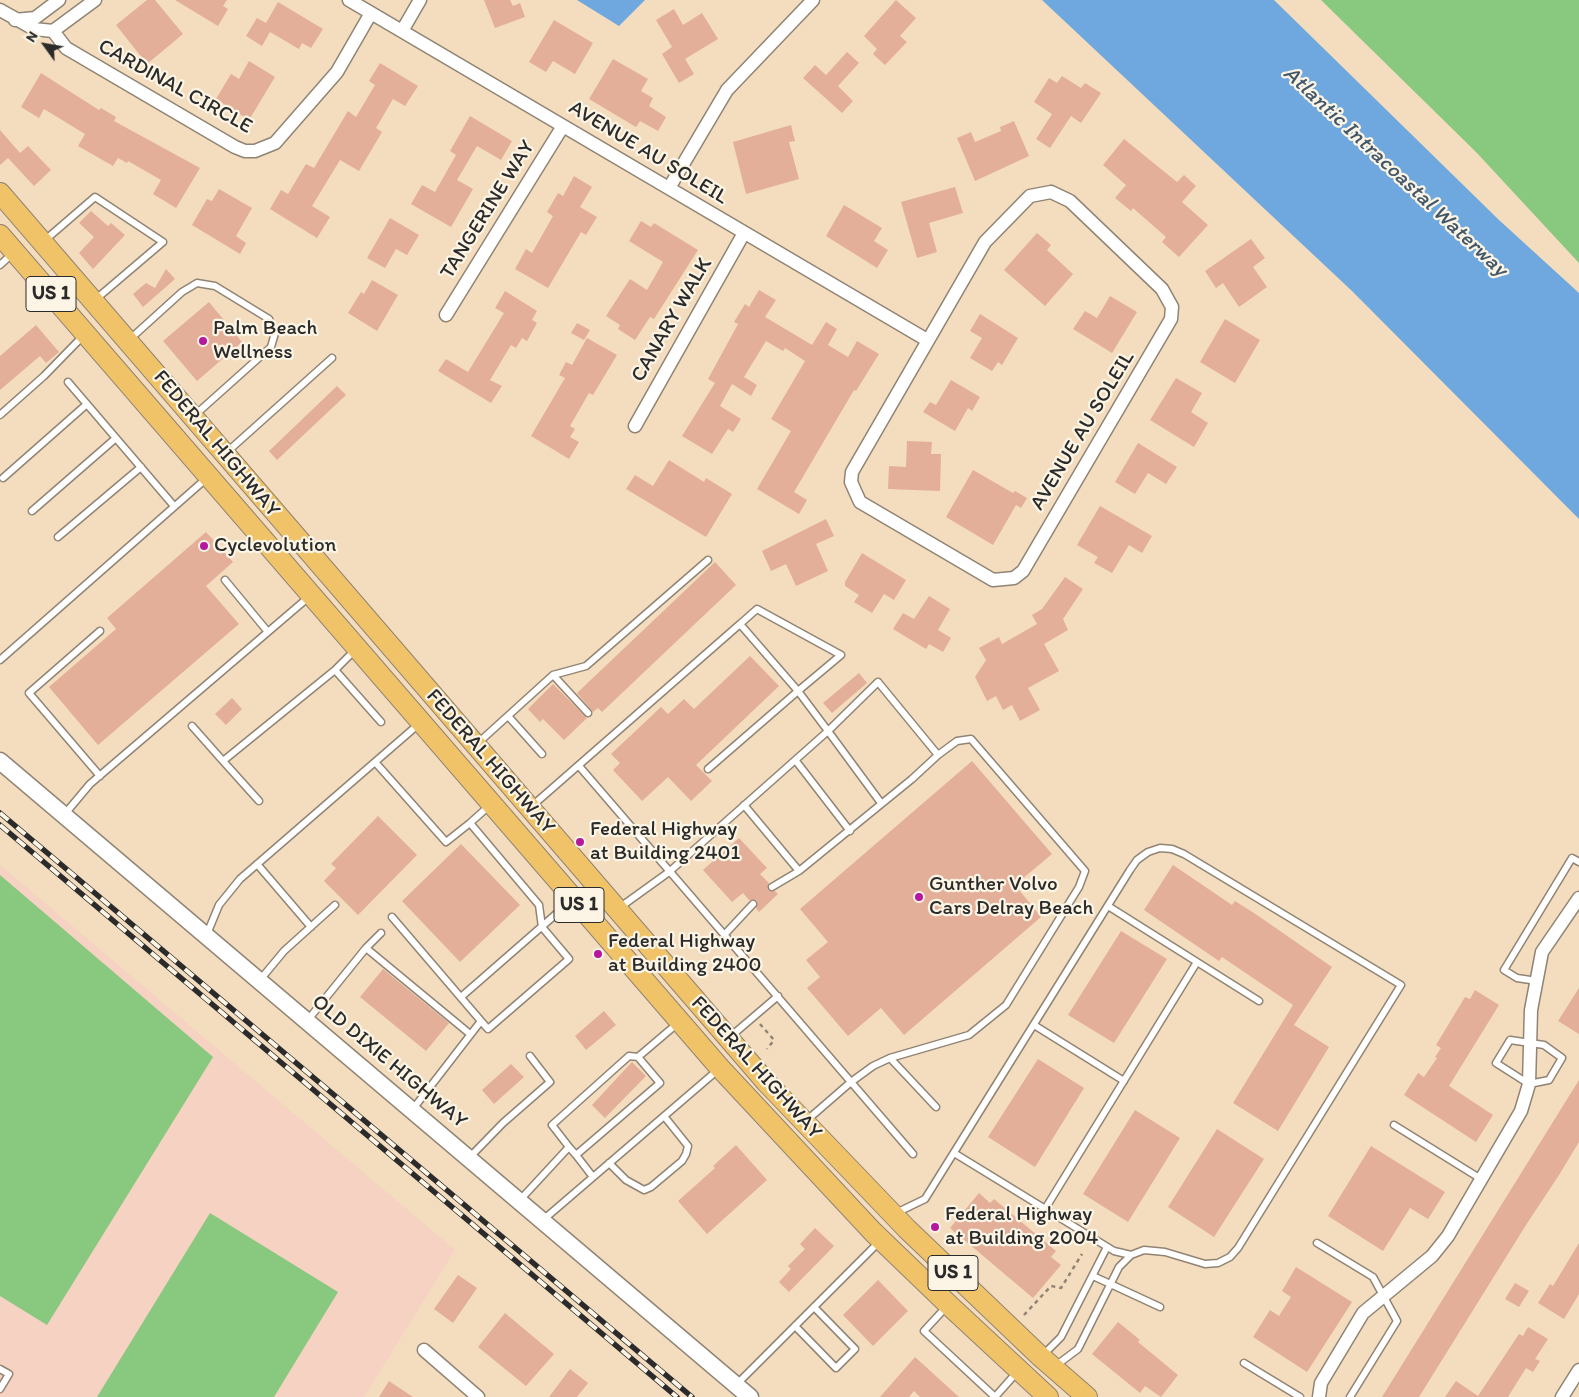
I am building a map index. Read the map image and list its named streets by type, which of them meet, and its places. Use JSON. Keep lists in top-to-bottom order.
{
  "streets": {
    "main road": ["US 1", "FEDERAL HIGHWAY"],
    "street": [
      "CARDINAL CIRCLE",
      "AVENUE AU SOLEIL",
      "TANGERINE WAY",
      "CANARY WALK",
      "OLD DIXIE HIGHWAY"
    ]
  },
  "crossings": [
    ["CARDINAL CIRCLE", "AVENUE AU SOLEIL"],
    ["AVENUE AU SOLEIL", "TANGERINE WAY"],
    ["AVENUE AU SOLEIL", "CANARY WALK"]
  ],
  "water": ["Atlantic Intracoastal Waterway"],
  "places": [
    "Palm Beach Wellness",
    "Cyclevolution",
    "Federal Highway at Building 2401",
    "Gunther Volvo Cars Delray Beach",
    "Federal Highway at Building 2400",
    "Federal Highway at Building 2004"
  ],
  "north": "top left"
}
